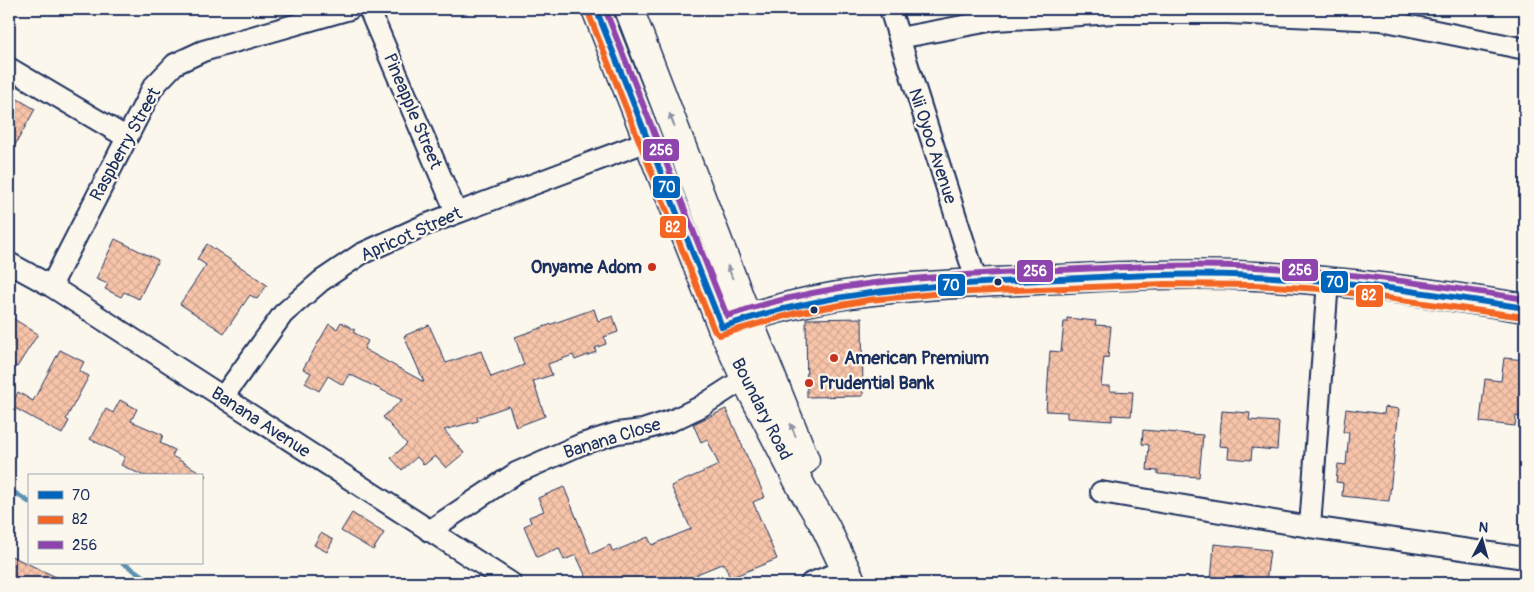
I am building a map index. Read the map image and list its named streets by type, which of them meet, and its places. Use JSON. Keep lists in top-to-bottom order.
{
  "streets": {
    "main road": ["Boundary Road"],
    "street": [
      "Pineapple Street",
      "Raspberry Street",
      "Nii Oyoo Avenue",
      "Apricot Street",
      "Banana Avenue",
      "Banana Close"
    ]
  },
  "crossings": [
    ["Pineapple Street", "Apricot Street"],
    ["Raspberry Street", "Banana Avenue"],
    ["Apricot Street", "Boundary Road"],
    ["Apricot Street", "Banana Avenue"],
    ["Boundary Road", "Banana Close"],
    ["Banana Avenue", "Banana Close"]
  ],
  "places": ["Onyame Adom", "American Premium", "Prudential Bank"],
  "lines": ["transit line 70", "transit line 256", "transit line 82"],
  "legend": ["70", "82", "256"],
  "north": "top"
}
